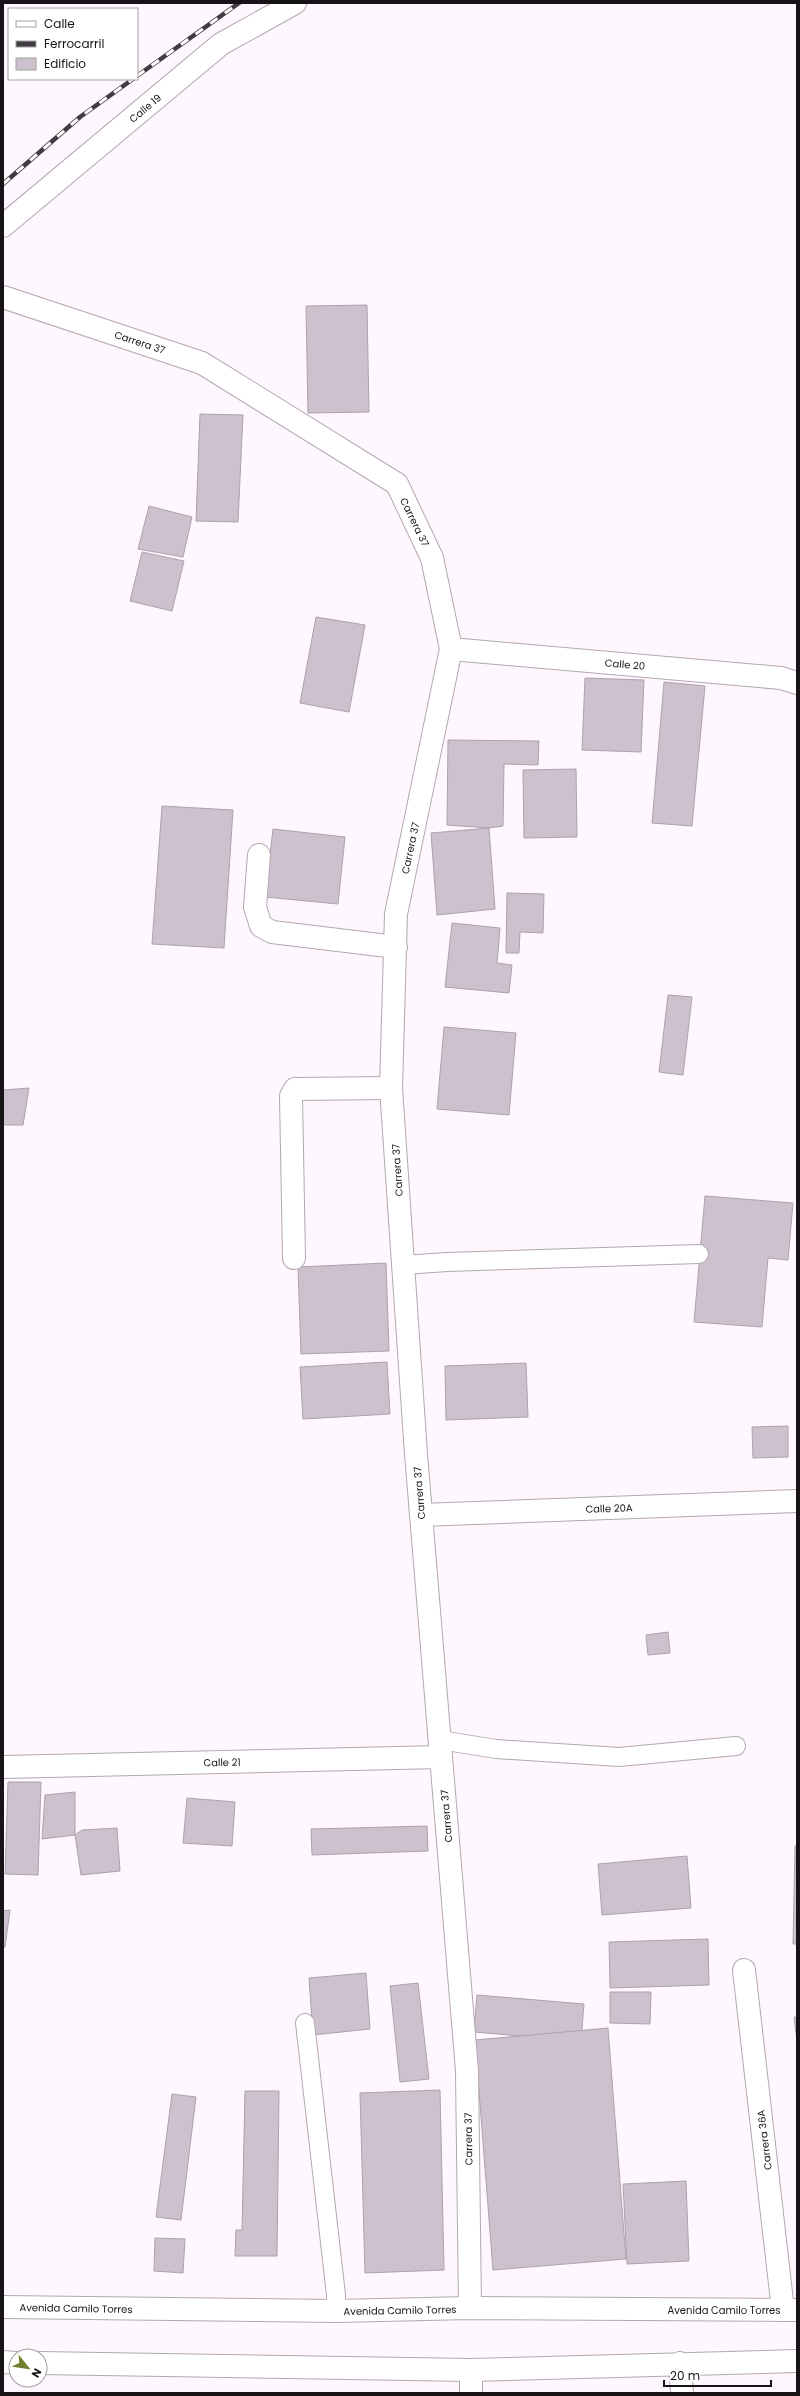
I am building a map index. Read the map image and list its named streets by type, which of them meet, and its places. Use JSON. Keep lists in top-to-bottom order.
{
  "streets": {
    "street": [
      "Calle 19",
      "Carrera 37",
      "Calle 20",
      "Calle 20A",
      "Calle 21",
      "Carrera 36A",
      "Avenida Camilo Torres"
    ]
  },
  "crossings": [
    ["Carrera 37", "Calle 20"],
    ["Carrera 37", "Calle 20A"],
    ["Carrera 37", "Calle 21"],
    ["Carrera 37", "Avenida Camilo Torres"],
    ["Carrera 36A", "Avenida Camilo Torres"]
  ],
  "legend": ["Calle", "Ferrocarril", "Edificio"],
  "scale_bar": "20 m",
  "north": "bottom right"
}
